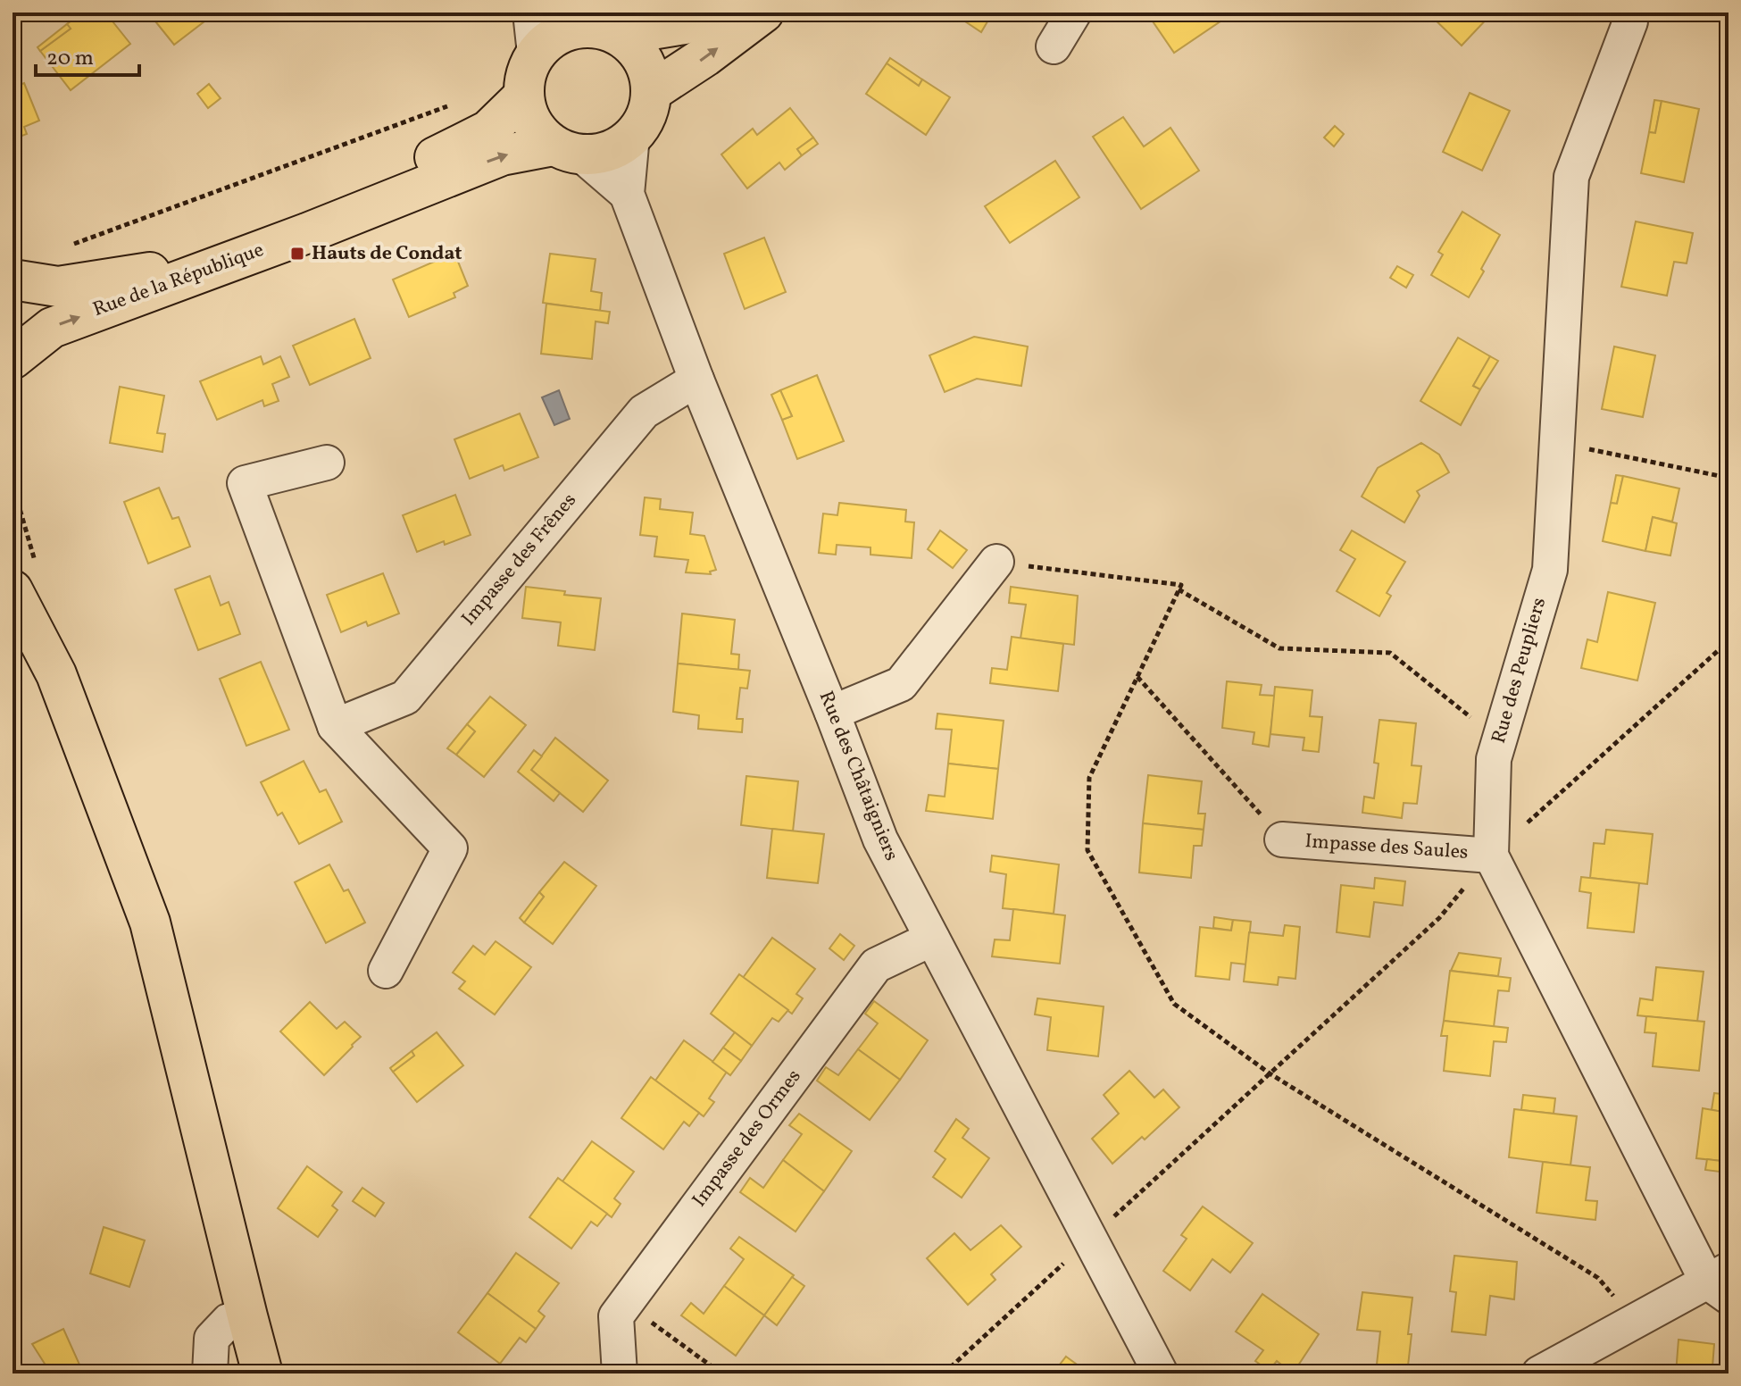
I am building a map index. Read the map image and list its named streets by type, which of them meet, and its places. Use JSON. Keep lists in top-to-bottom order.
{
  "streets": {
    "main road": ["Rue de la République"],
    "street": [
      "Impasse des Frênes",
      "Rue des Peupliers",
      "Rue des Châtaigniers",
      "Impasse des Saules",
      "Impasse des Ormes"
    ]
  },
  "crossings": [
    ["Rue de la République", "Rue des Châtaigniers"],
    ["Impasse des Frênes", "Rue des Châtaigniers"],
    ["Rue des Peupliers", "Impasse des Saules"],
    ["Rue des Châtaigniers", "Impasse des Ormes"]
  ],
  "places": {
    "transit": ["Hauts de Condat"]
  },
  "scale_bar": "20 m"
}
